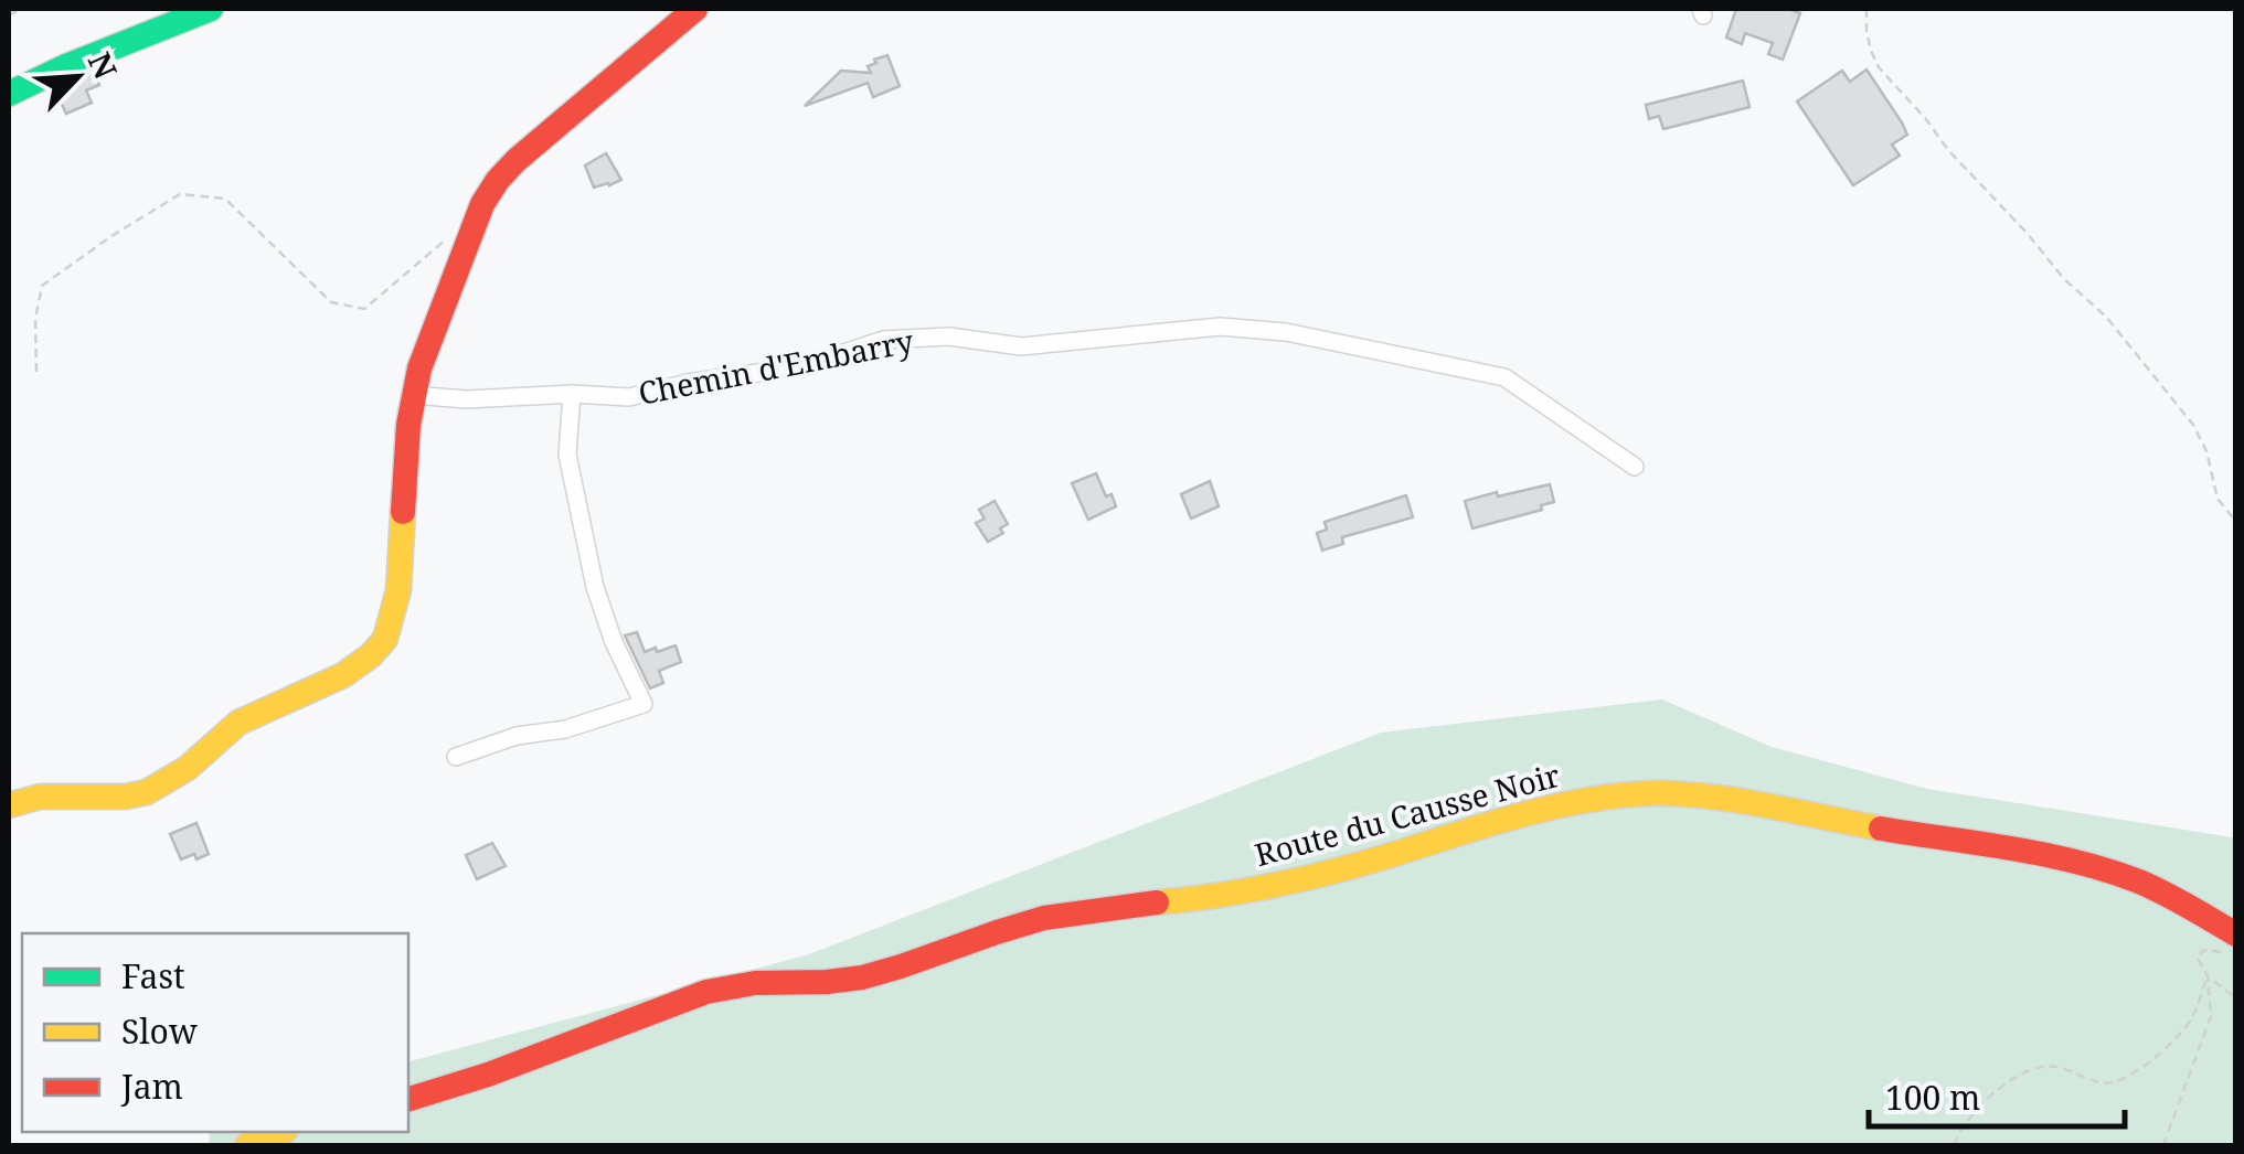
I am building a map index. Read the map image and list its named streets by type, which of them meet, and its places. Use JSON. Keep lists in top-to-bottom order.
{
  "streets": {
    "street": ["Chemin d'Embarry", "Route du Causse Noir"]
  },
  "legend": ["Fast", "Slow", "Jam"],
  "scale_bar": "100 m",
  "north": "top right"
}
